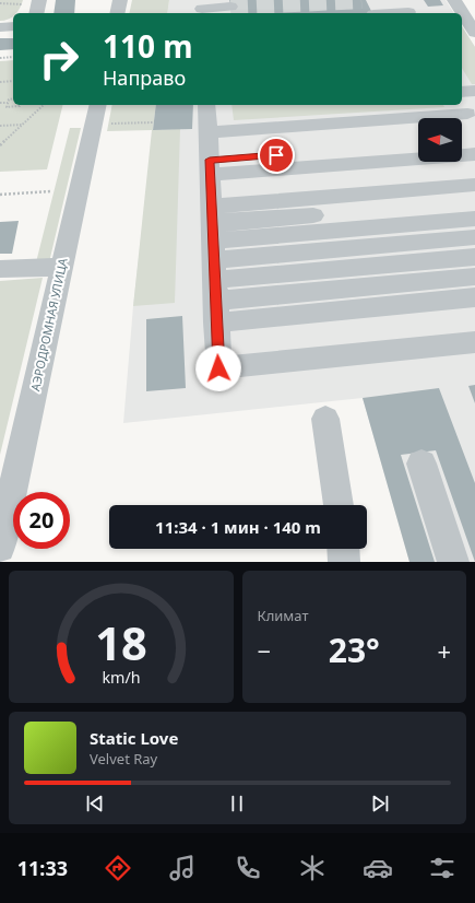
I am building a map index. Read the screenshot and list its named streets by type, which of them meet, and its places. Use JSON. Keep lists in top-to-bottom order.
{
  "streets": {
    "street": ["АЭРОДРОМНАЯ УЛИЦА"]
  },
  "north": "left",
  "page": {
    "turn": ["110 m", "Направо"],
    "limit": "20",
    "trip": "11:34 · 1 мин · 140 m",
    "tile": "Климат",
    "heat": ["−", "23°", "+"],
    "song": ["Static Love", "Velvet Ray"],
    "tabs": "11:33",
    "gauge": ["18", "km/h"]
  }
}
